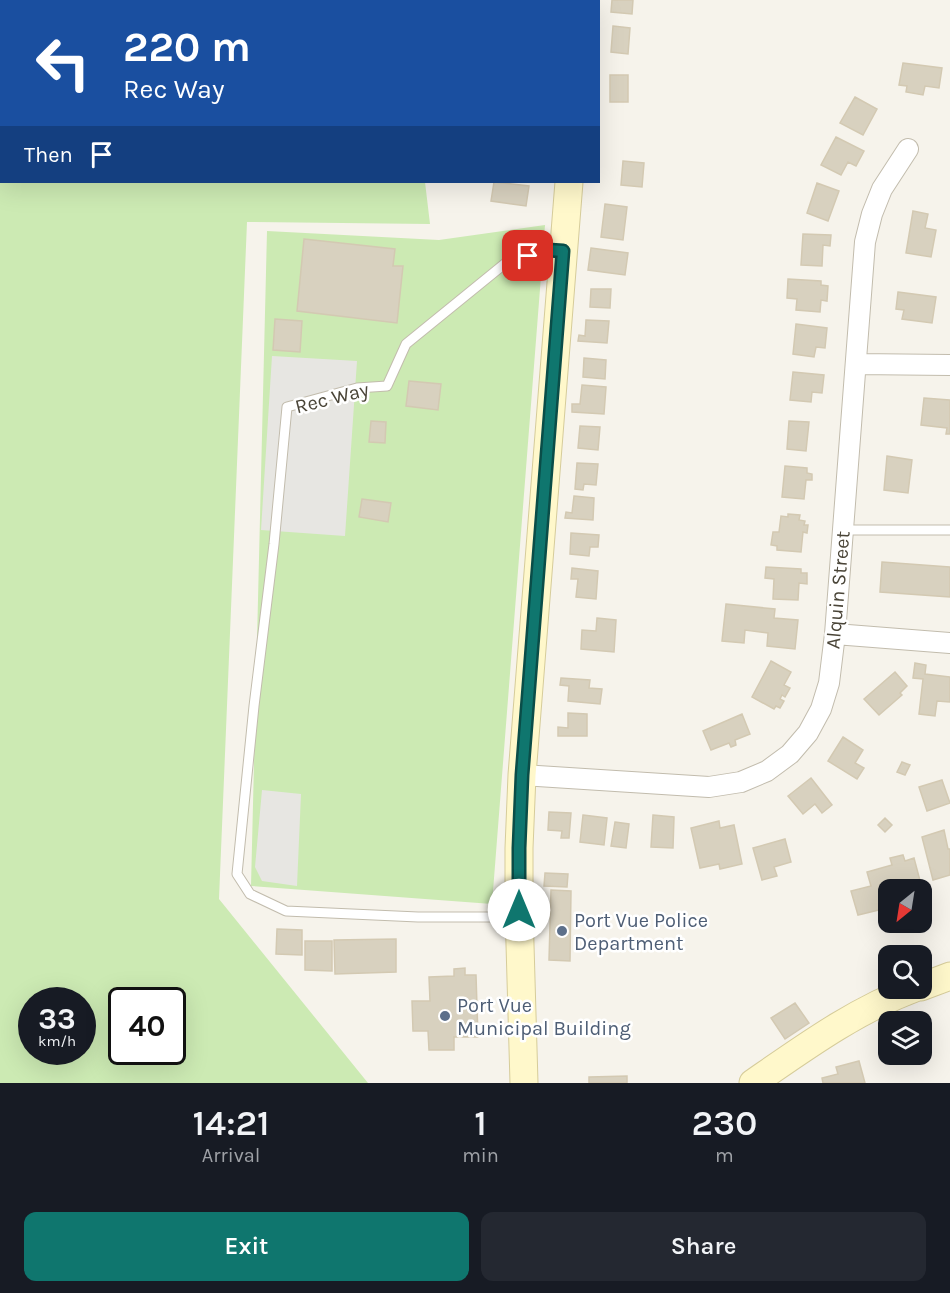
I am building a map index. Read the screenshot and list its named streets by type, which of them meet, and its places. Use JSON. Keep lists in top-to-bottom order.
{
  "streets": {
    "street": ["Alquin Street"],
    "lane": ["Rec Way"]
  },
  "places": ["Port Vue Police Department", "Port Vue Municipal Building"],
  "north": "bottom left",
  "page": {
    "turn": ["220 m", "Rec Way"],
    "then": "Then",
    "speed": "33 km/h",
    "limit": "40",
    "eta": [
      "14:21",
      "Arrival",
      "1",
      "min",
      "230",
      "m"
    ],
    "buttons": ["Exit", "Share"]
  }
}
